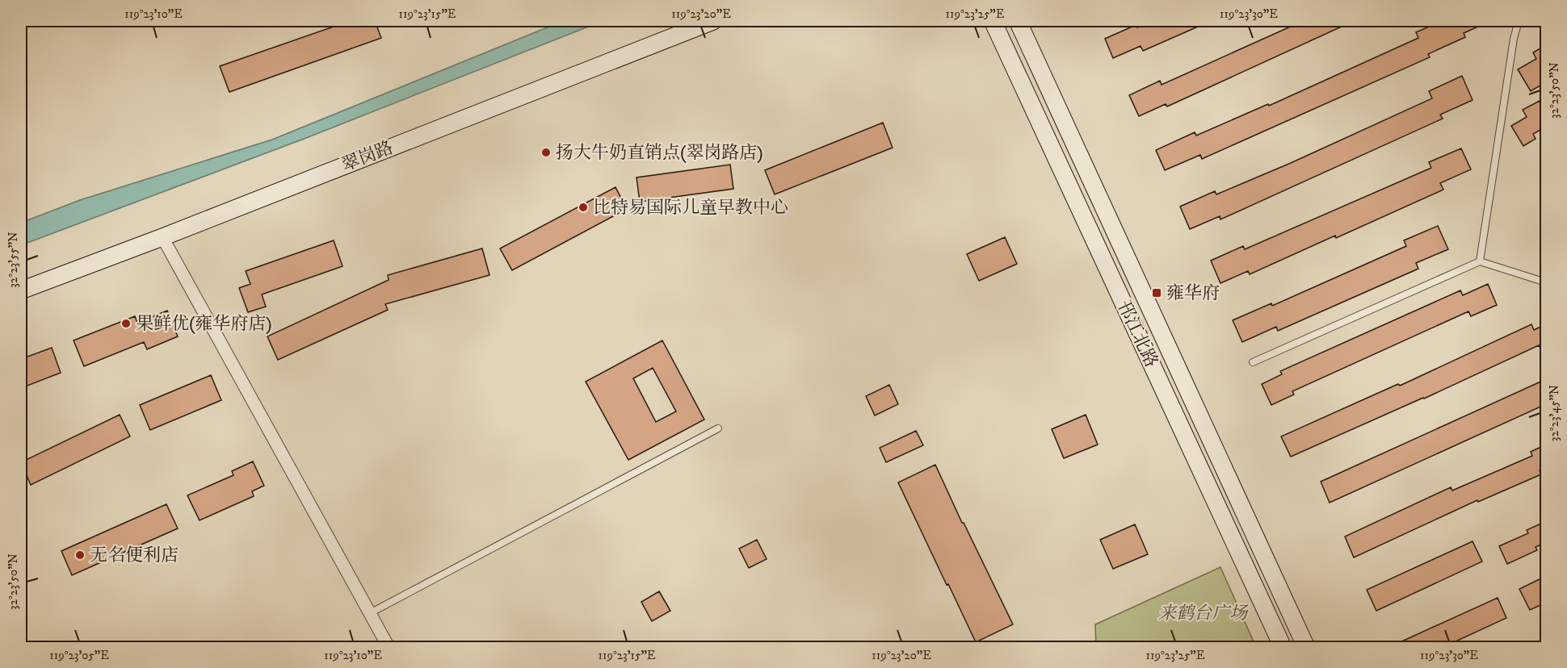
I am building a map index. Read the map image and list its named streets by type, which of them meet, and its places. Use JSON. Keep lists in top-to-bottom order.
{
  "streets": {
    "main road": ["翠岗路", "邗江北路"]
  },
  "parks": ["来鹤台广场"],
  "places": {
    "other": [
      "扬大牛奶直销点(翠岗路店)",
      "比特易国际儿童早教中心",
      "果鲜优(雍华府店)",
      "无名便利店"
    ],
    "transit": ["雍华府"]
  },
  "coordinates": [
    "119°23'10\"E",
    "119°23'15\"E",
    "119°23'20\"E",
    "119°23'25\"E",
    "119°23'30\"E",
    "32°23'50\"N",
    "32°23'55\"N",
    "32°23'45\"N",
    "119°23'05\"E"
  ]
}
